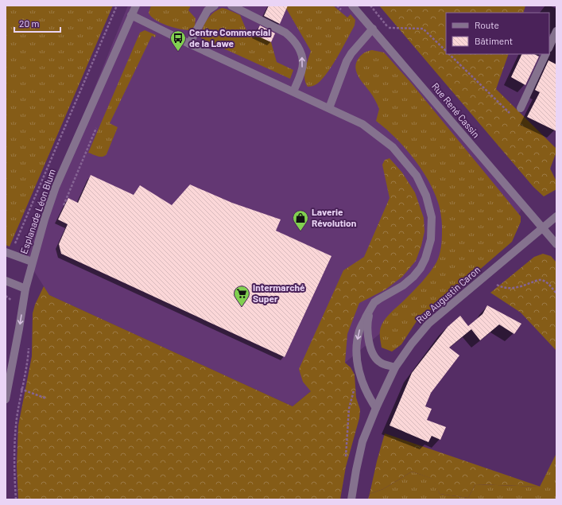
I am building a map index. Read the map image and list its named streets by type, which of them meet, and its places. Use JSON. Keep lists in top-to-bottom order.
{
  "streets": {
    "street": ["Rue René Cassin", "Esplanade Léon Blum", "Rue Augustin Caron"]
  },
  "crossings": [
    ["Rue René Cassin", "Rue Augustin Caron"]
  ],
  "places": {
    "bus stop": ["Centre Commercial de la Lawe"],
    "shop": ["Laverie Révolution"],
    "supermarket": ["Intermarché Super"]
  },
  "legend": ["Route", "Bâtiment"],
  "scale_bar": "20 m"
}
